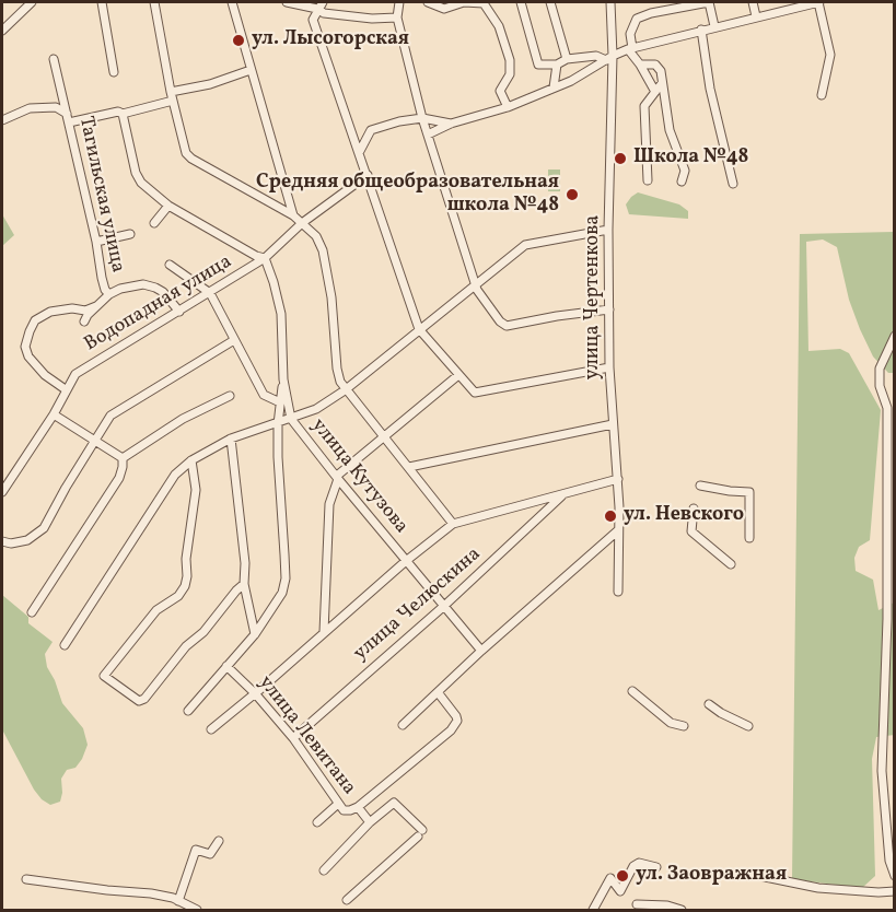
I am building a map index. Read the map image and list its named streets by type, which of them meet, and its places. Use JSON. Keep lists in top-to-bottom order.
{
  "streets": {
    "street": [
      "Тагильская улица",
      "улица Чертенкова",
      "Водопадная улица",
      "улица Кутузова",
      "улица Челюскина",
      "улица Левитана"
    ]
  },
  "crossings": [
    ["Тагильская улица", "Водопадная улица"],
    ["Водопадная улица", "улица Кутузова"],
    ["улица Кутузова", "улица Челюскина"],
    ["улица Челюскина", "улица Левитана"]
  ],
  "places": [
    "ул. Лысогорская",
    "Школа №48",
    "Средняя общеобразовательная школа №48",
    "ул. Невского",
    "ул. Заовражная"
  ]
}
